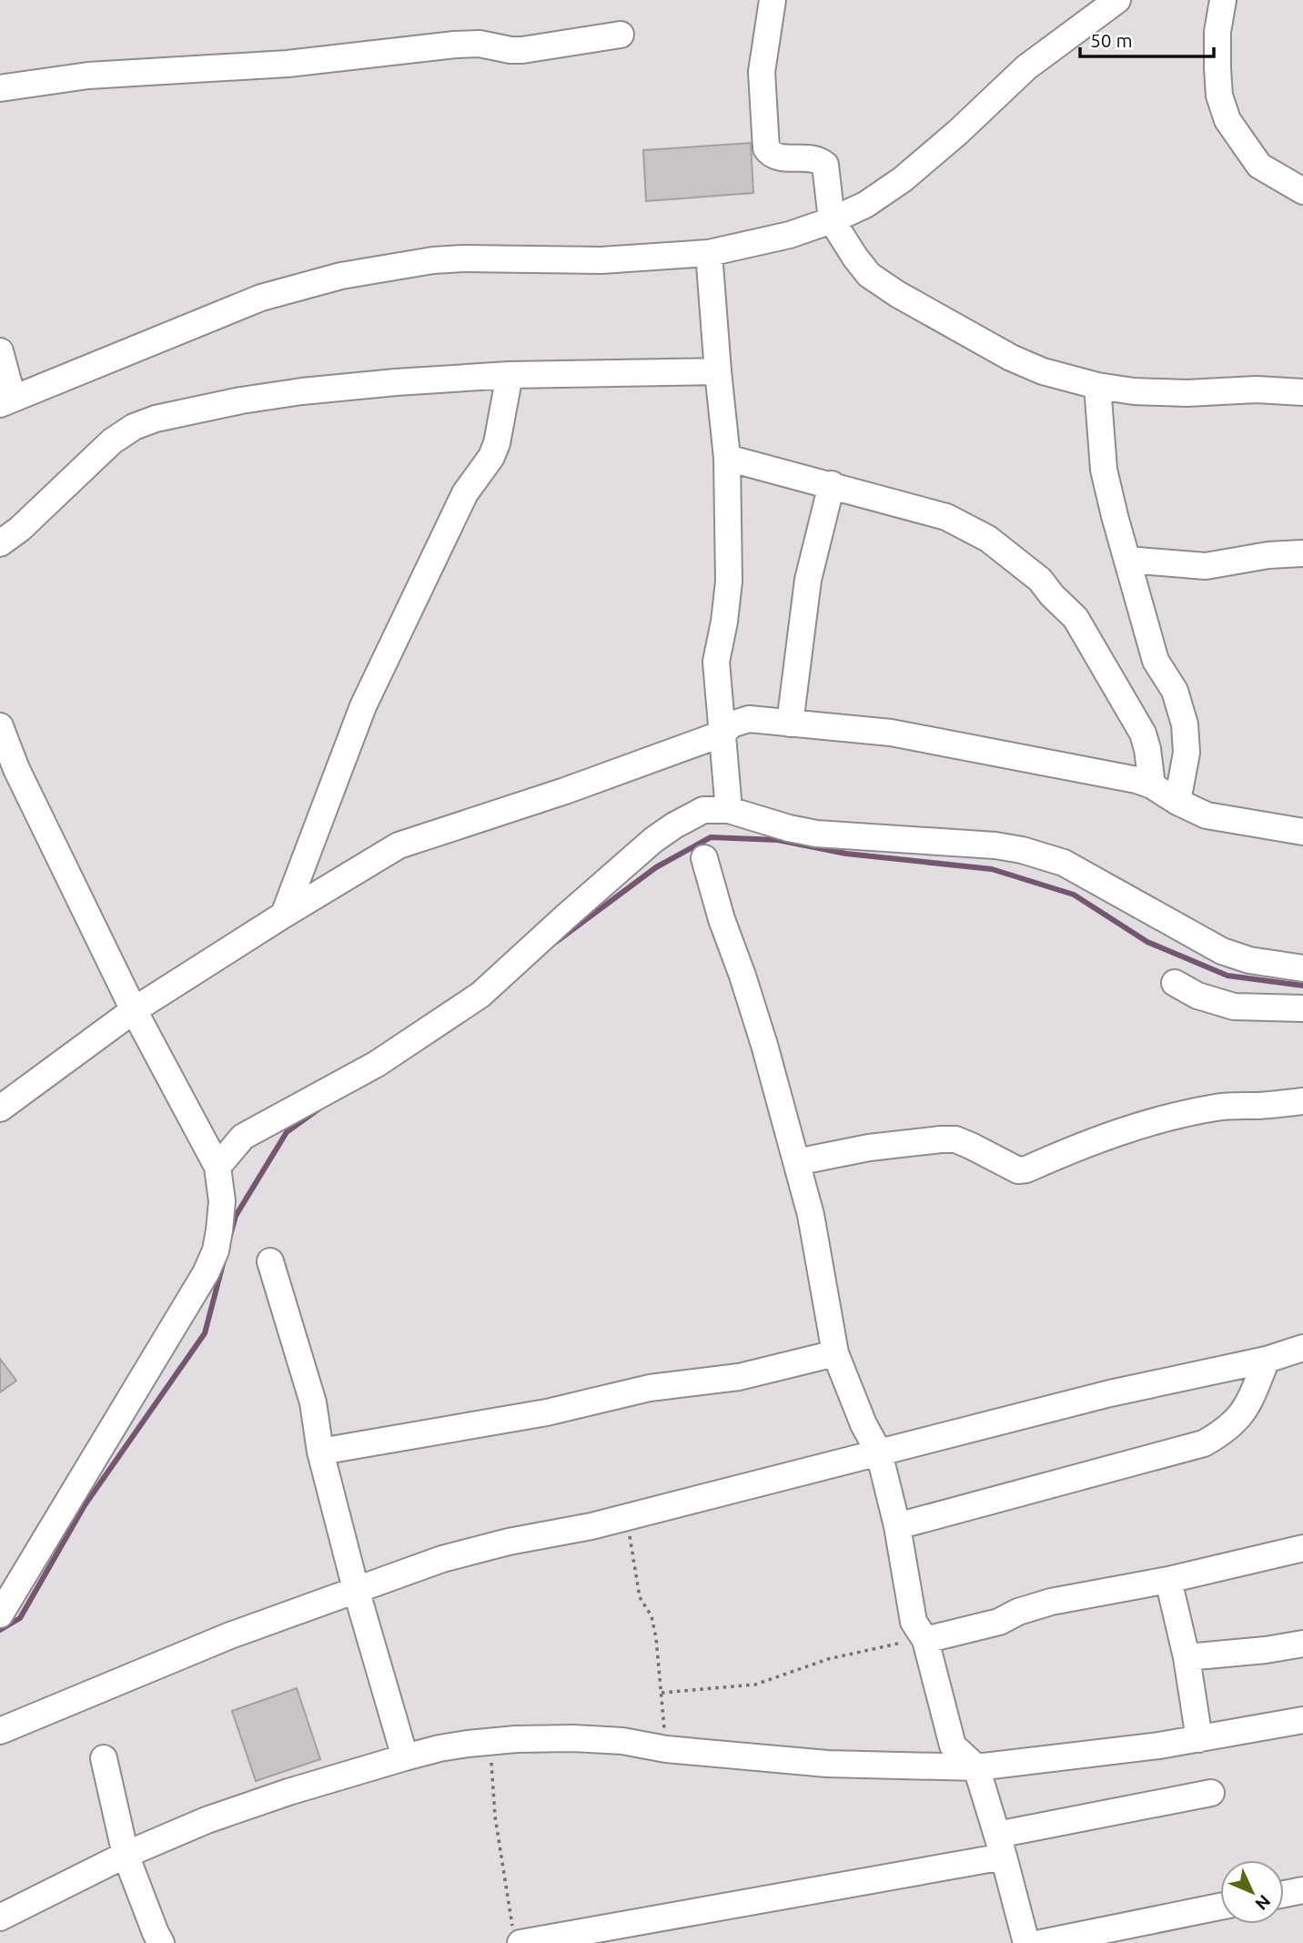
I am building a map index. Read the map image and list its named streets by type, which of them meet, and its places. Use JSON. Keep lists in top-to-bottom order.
{
  "scale_bar": "50 m",
  "north": "bottom right"
}
